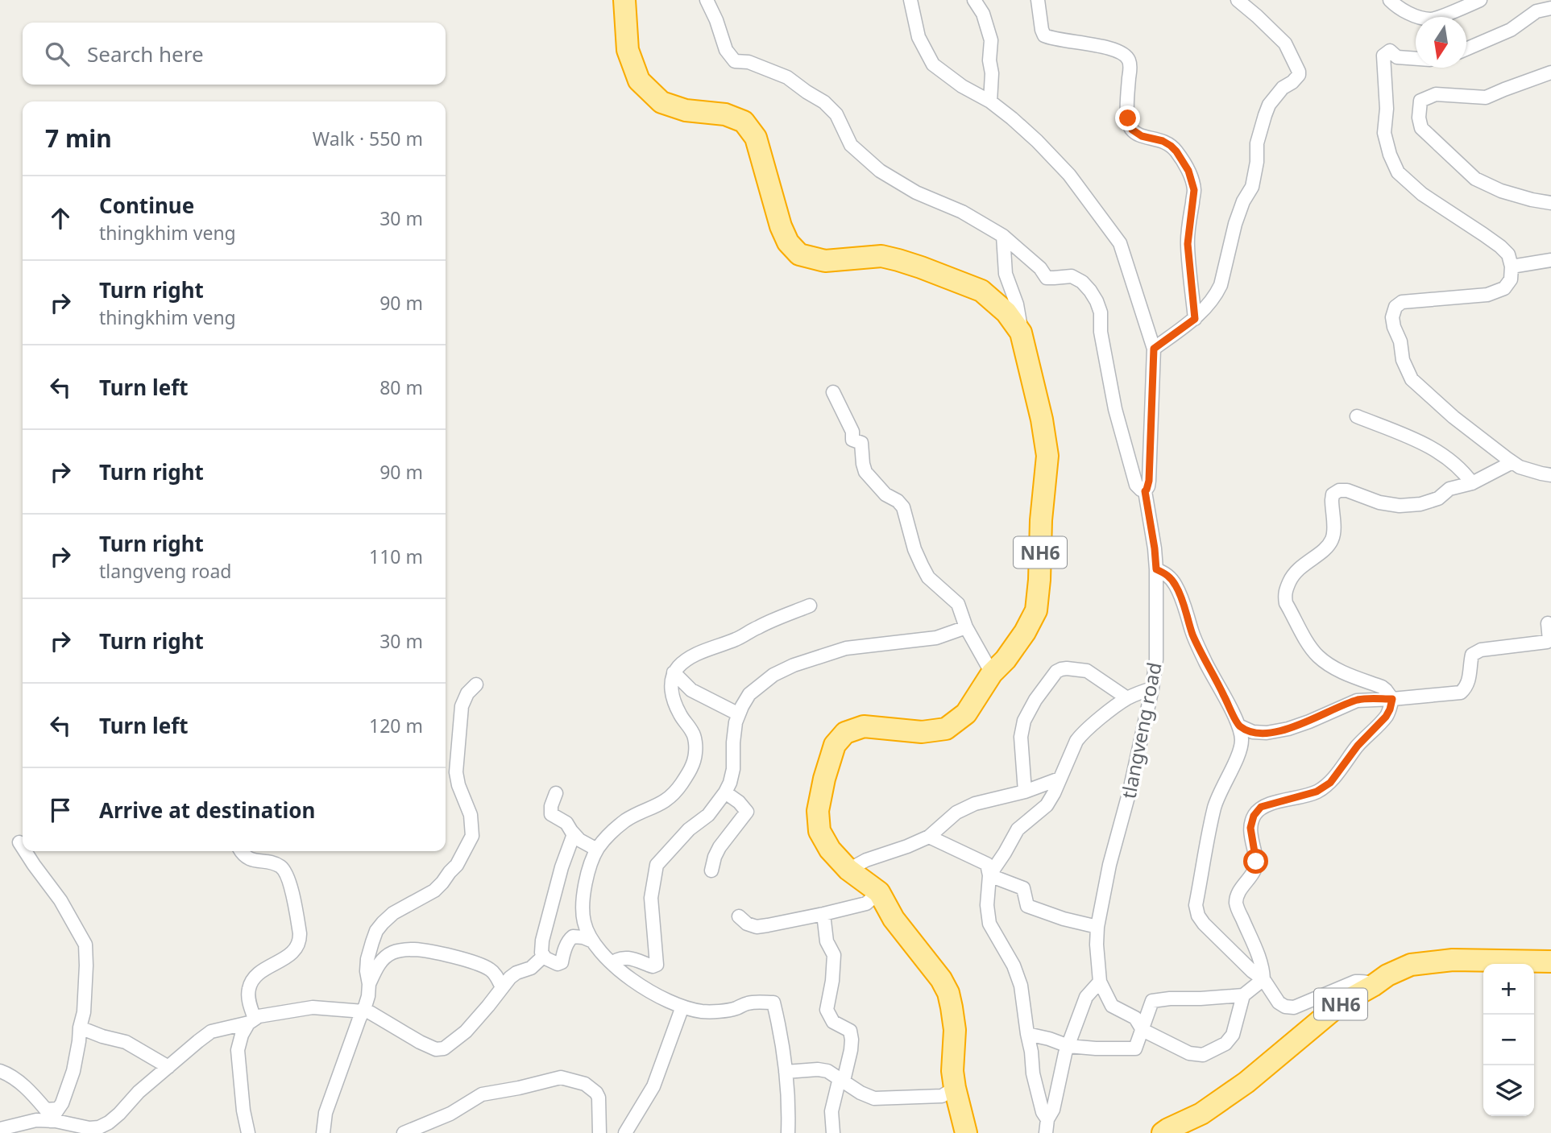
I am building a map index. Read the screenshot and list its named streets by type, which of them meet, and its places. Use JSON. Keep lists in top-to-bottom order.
{
  "streets": {
    "highway": ["NH6"],
    "street": ["tlangveng road"]
  },
  "north": "bottom",
  "page": {
    "search": "Search here",
    "heading": ["7 min", "Walk · 550 m"],
    "list": [
      ["Continue", "thingkhim veng", "30 m"],
      ["Turn right", "thingkhim veng", "90 m"],
      ["Turn left", "80 m"],
      ["Turn right", "90 m"],
      ["Turn right", "tlangveng road", "110 m"],
      ["Turn right", "30 m"],
      ["Turn left", "120 m"],
      "Arrive at destination"
    ],
    "map_buttons": ["+", "−"]
  }
}
